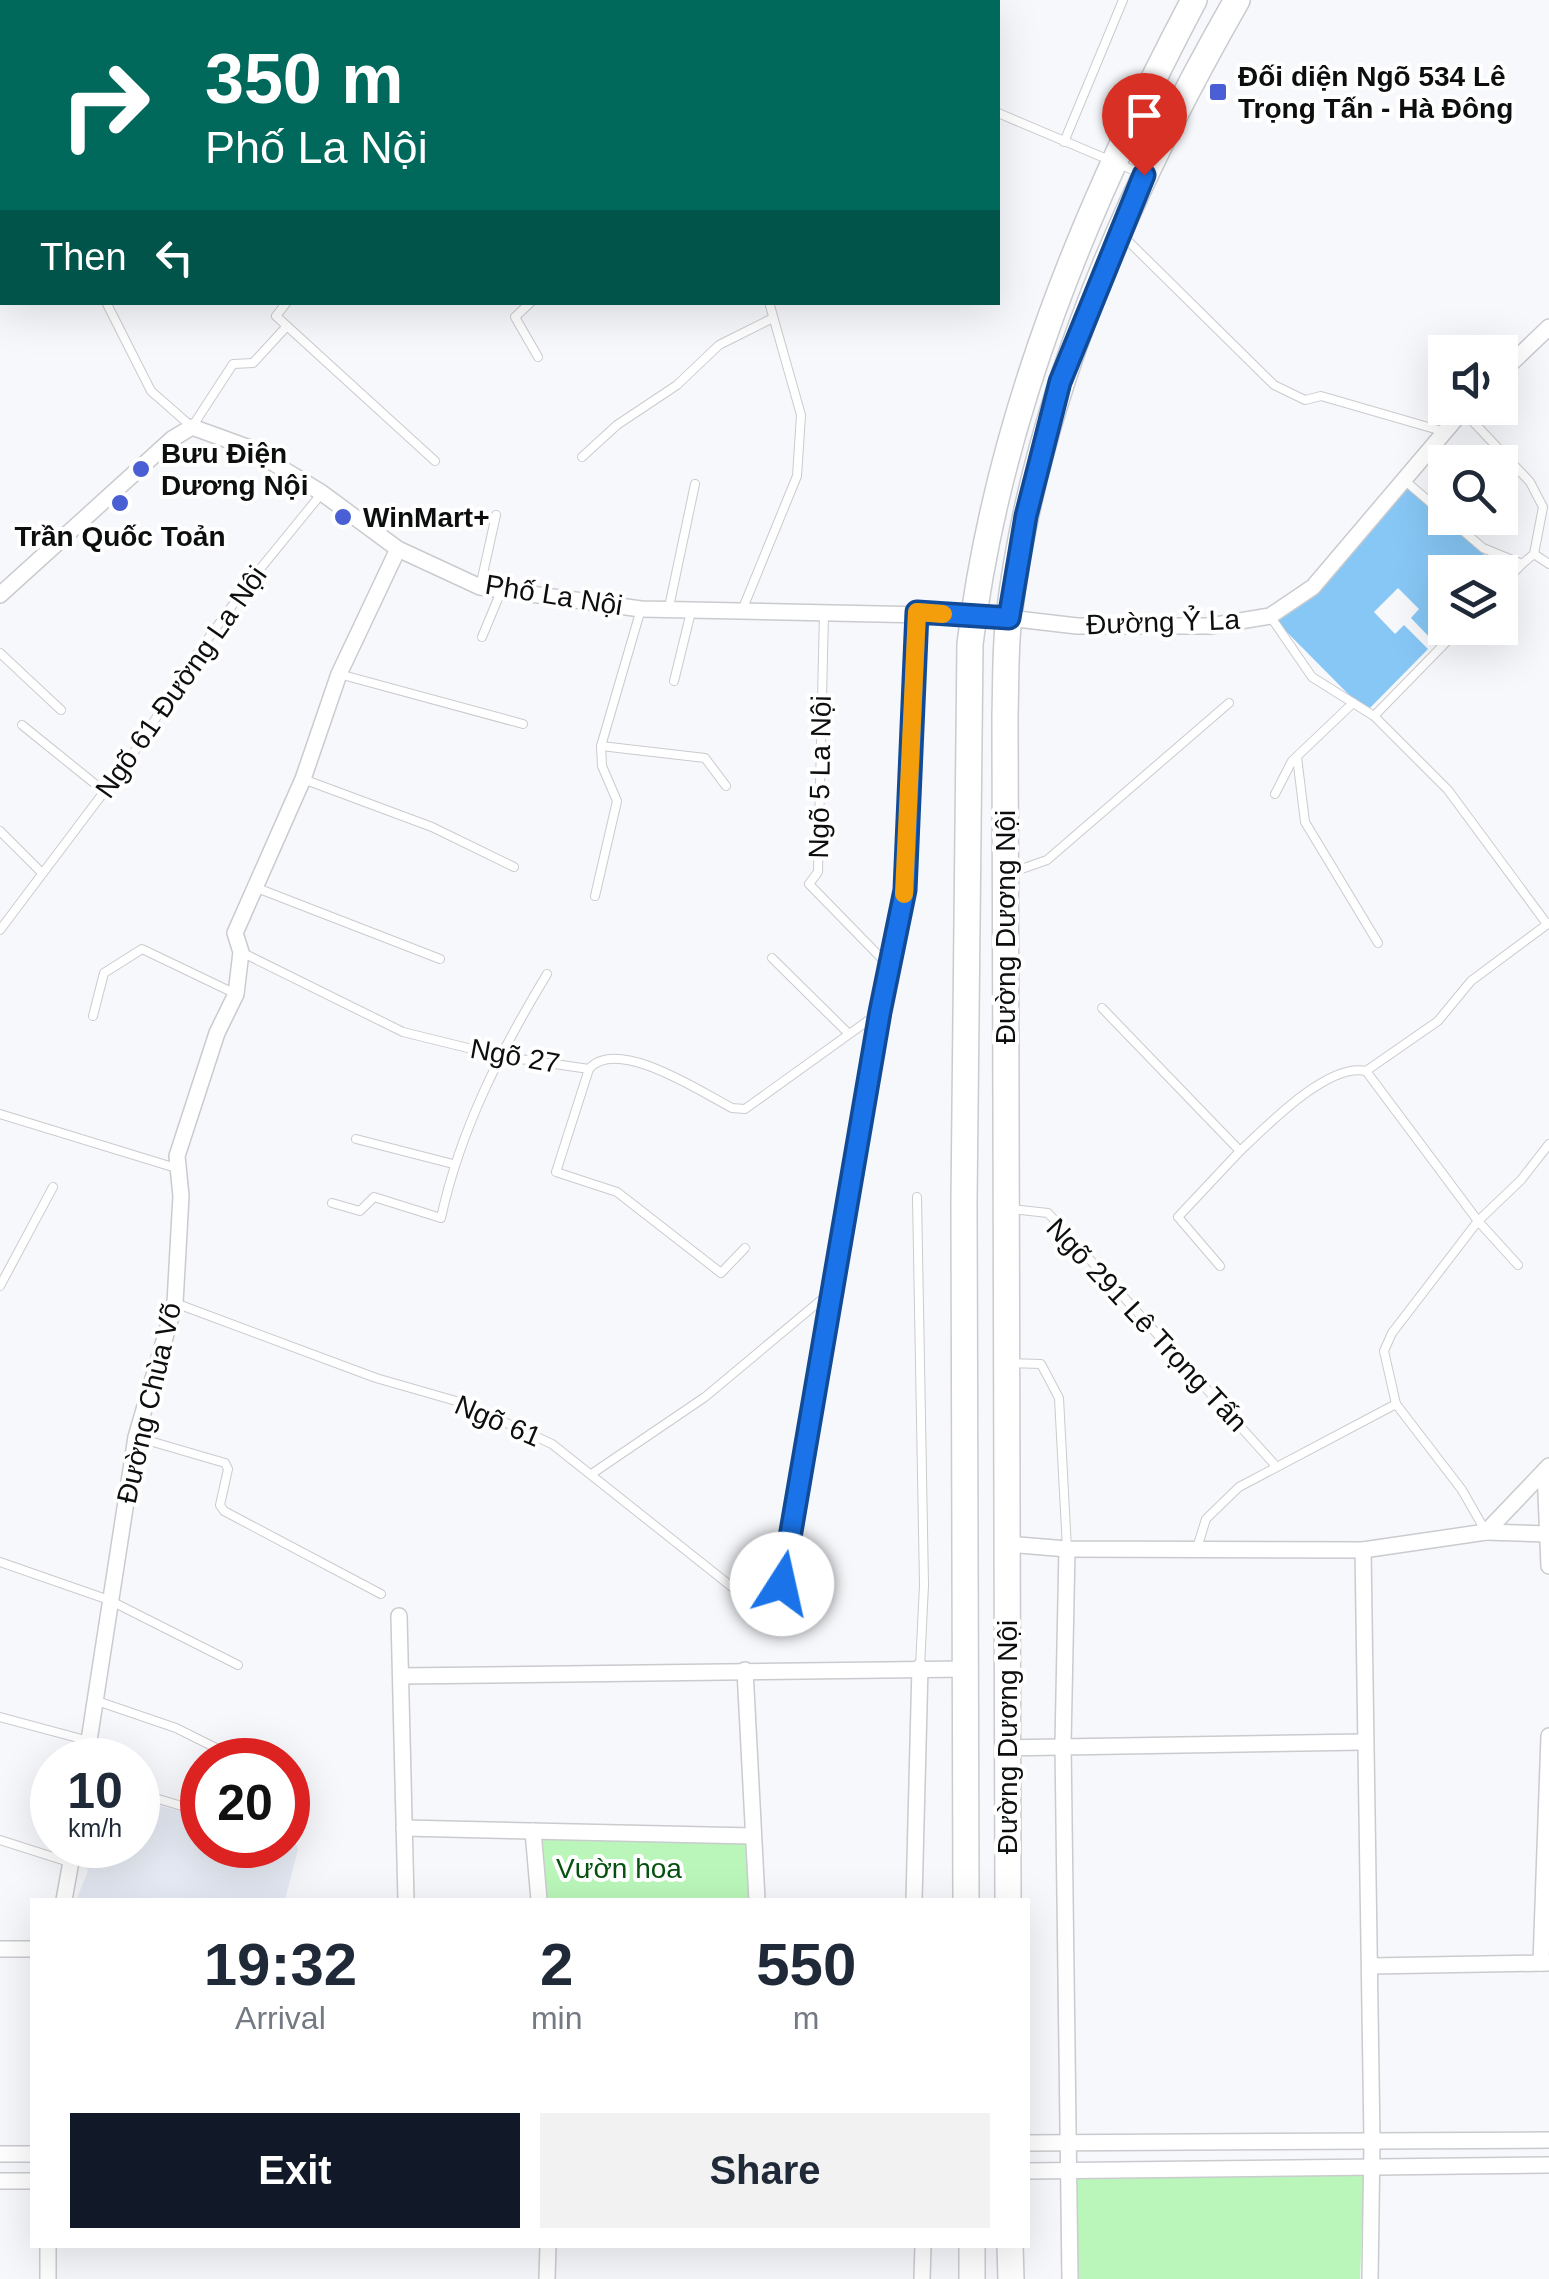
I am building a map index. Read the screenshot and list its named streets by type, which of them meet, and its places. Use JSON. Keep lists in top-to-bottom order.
{
  "streets": {
    "main road": ["Đường Dương Nội"],
    "street": ["Phố La Nội", "Đường Ỷ La", "Đường Chùa Võ"],
    "lane": [
      "Ngõ 61 Đường La Nội",
      "Ngõ 5 La Nội",
      "Ngõ 27",
      "Ngõ 291 Lê Trọng Tấn",
      "Ngõ 61"
    ]
  },
  "crossings": [
    ["Phố La Nội", "Ngõ 61 Đường La Nội"],
    ["Phố La Nội", "Ngõ 5 La Nội"],
    ["Phố La Nội", "Đường Dương Nội"],
    ["Phố La Nội", "Đường Chùa Võ"],
    ["Đường Ỷ La", "Đường Dương Nội"],
    ["Đường Dương Nội", "Ngõ 291 Lê Trọng Tấn"],
    ["Ngõ 27", "Đường Chùa Võ"],
    ["Đường Chùa Võ", "Ngõ 61"]
  ],
  "parks": ["Vườn hoa"],
  "places": {
    "transit": ["Đối diện Ngõ 534 Lê Trọng Tấn - Hà Đông"],
    "other": ["Bưu Điện Dương Nội", "Trần Quốc Toản", "WinMart+"]
  },
  "page": {
    "turn": ["350 m", "Phố La Nội"],
    "then": "Then",
    "speed": "10 km/h",
    "limit": "20",
    "eta": [
      "19:32",
      "Arrival",
      "2",
      "min",
      "550",
      "m"
    ],
    "buttons": ["Exit", "Share"]
  }
}
